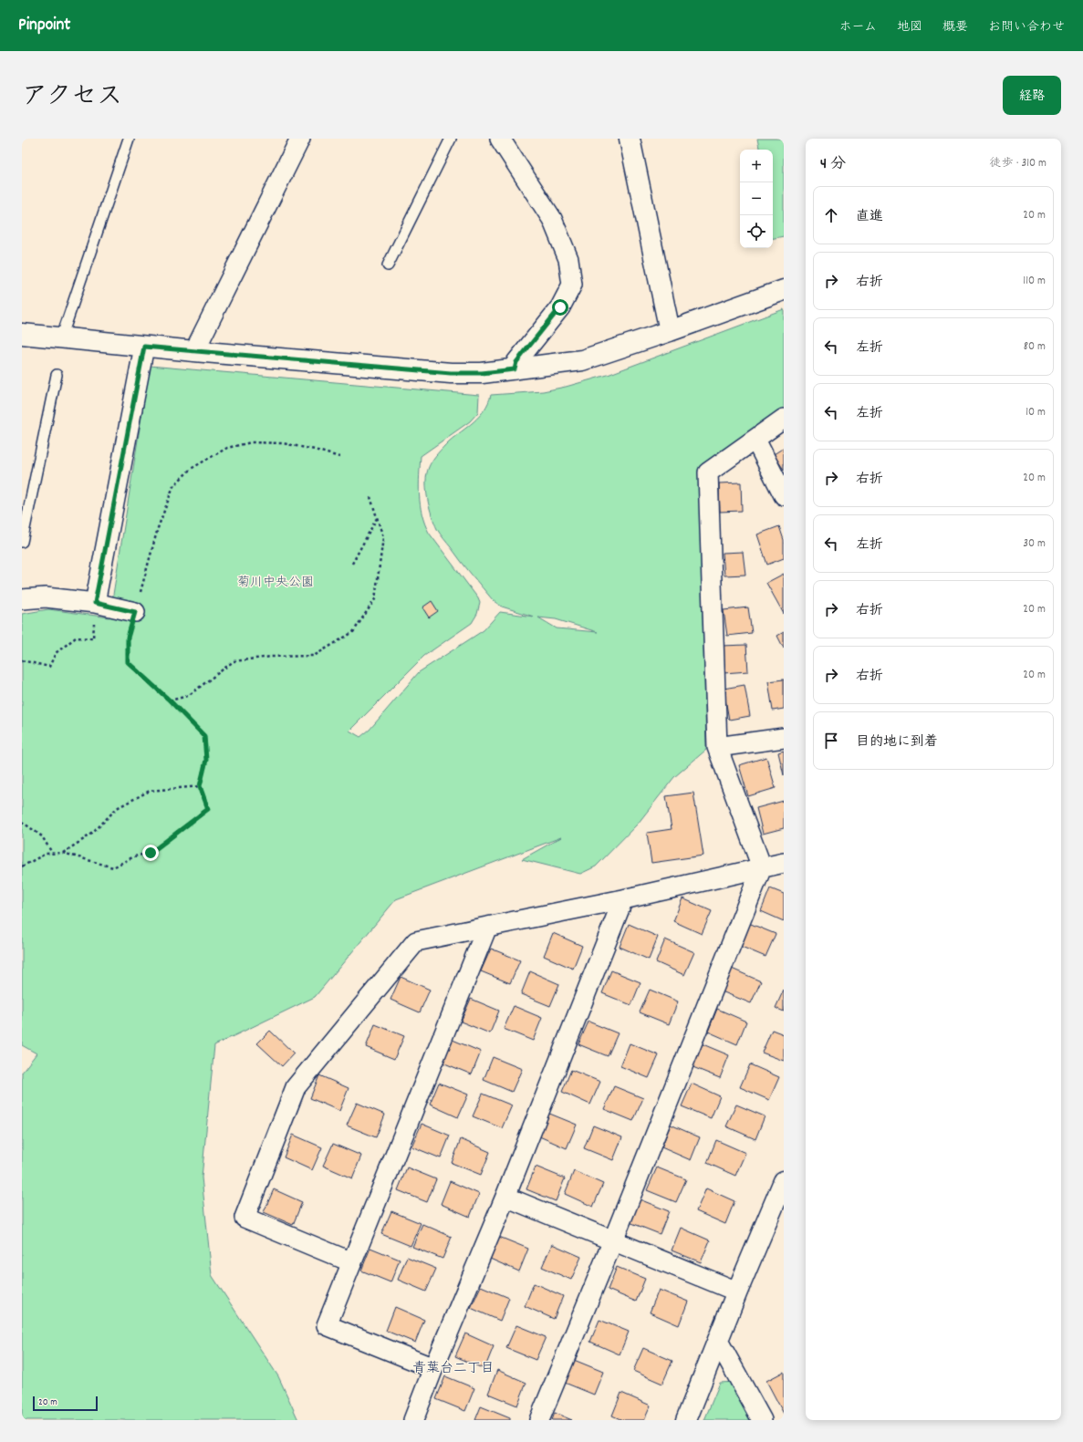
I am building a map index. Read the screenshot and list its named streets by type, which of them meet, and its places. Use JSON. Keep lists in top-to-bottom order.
{
  "districts": ["青葉台二丁目"],
  "parks": ["菊川中央公園"],
  "scale_bar": "20 m",
  "page": {
    "header": "Pinpoint",
    "nav": [
      "ホーム",
      "地図",
      "概要",
      "お問い合わせ"
    ],
    "title": "アクセス",
    "buttons": "経路",
    "heading": ["4 分", "徒歩 · 310 m"],
    "map_buttons": ["+", "−"],
    "list": [
      ["直進", "20 m"],
      ["右折", "110 m"],
      ["左折", "80 m"],
      ["左折", "10 m"],
      ["右折", "20 m"],
      ["左折", "30 m"],
      ["右折", "20 m"],
      ["右折", "20 m"],
      "目的地に到着"
    ],
    "scale": "20 m"
  }
}
